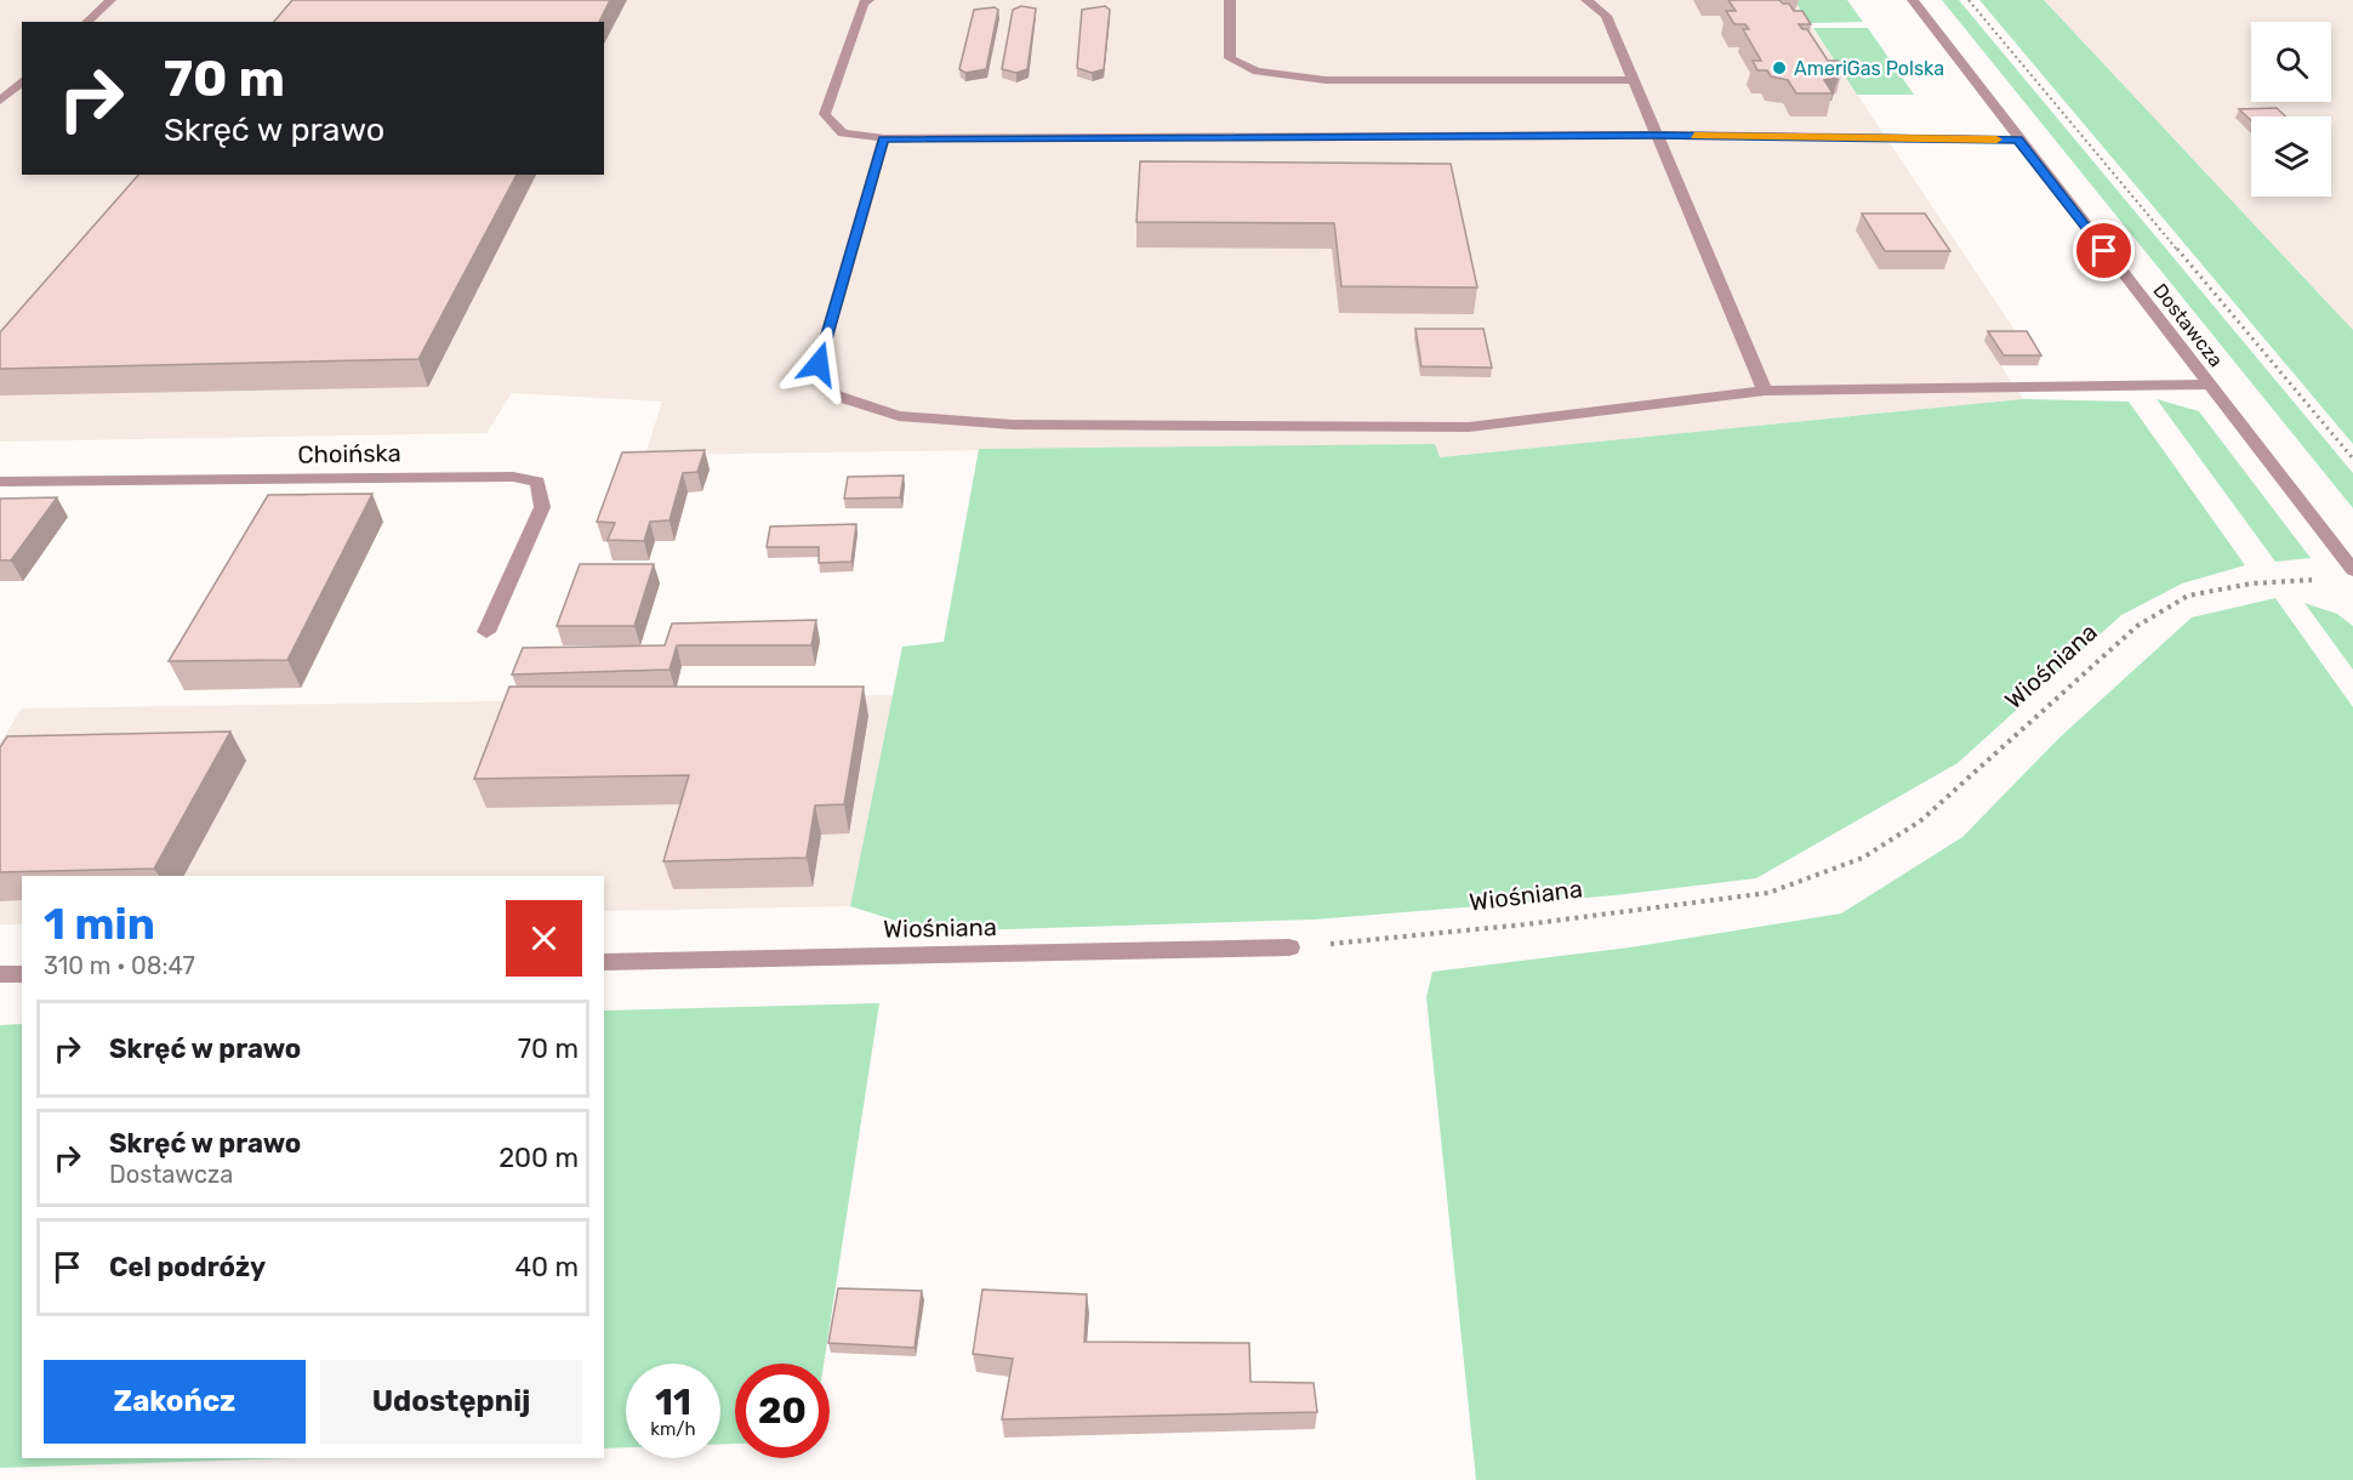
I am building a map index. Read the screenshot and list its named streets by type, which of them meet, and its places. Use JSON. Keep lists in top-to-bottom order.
{
  "streets": {
    "street": ["Dostawcza", "Choińska", "Wiośniana"]
  },
  "places": ["AmeriGas Polska"],
  "page": {
    "turn": ["70 m", "Skręć w prawo"],
    "heading": ["1 min", "310 m · 08:47"],
    "list": [
      {
        "name": "Skręć w prawo",
        "value": "70 m"
      },
      {
        "name": "Skręć w prawo",
        "note": "Dostawcza",
        "value": "200 m"
      },
      {
        "name": "Cel podróży",
        "value": "40 m"
      }
    ],
    "buttons": ["Zakończ", "Udostępnij"],
    "speed": "11 km/h",
    "limit": "20"
  }
}
